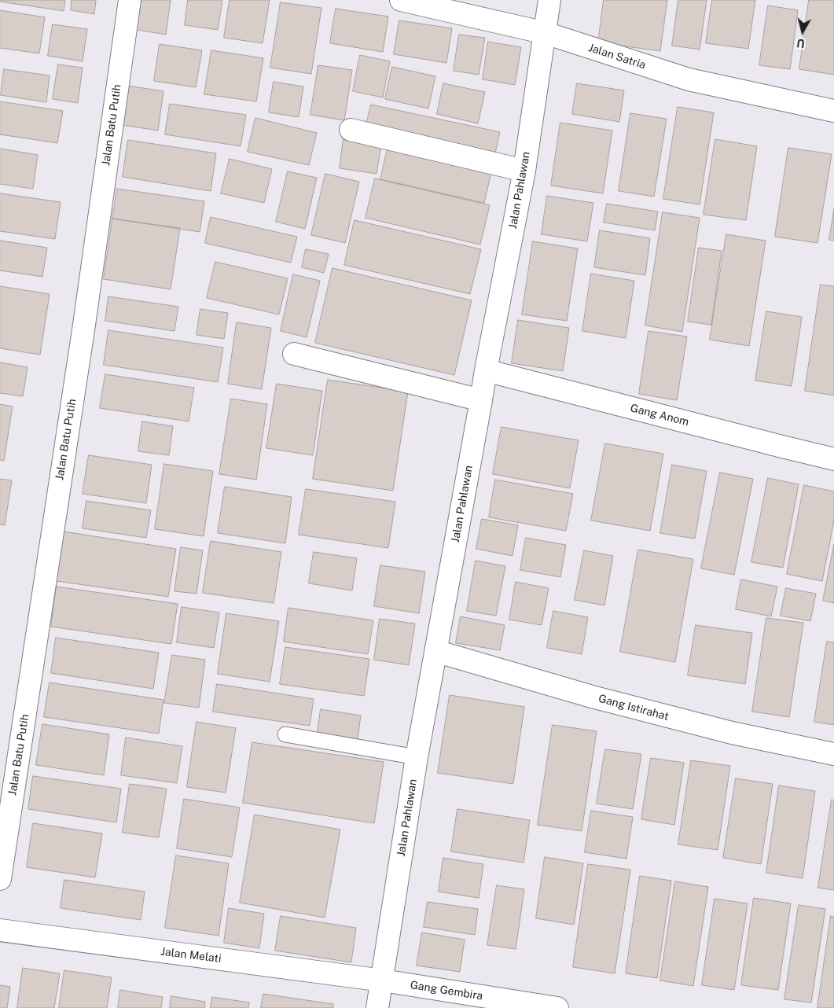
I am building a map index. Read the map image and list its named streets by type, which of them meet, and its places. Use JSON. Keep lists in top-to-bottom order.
{
  "streets": {
    "street": [
      "Jalan Satria",
      "Jalan Batu Putih",
      "Jalan Pahlawan",
      "Gang Anom",
      "Gang Istirahat",
      "Jalan Melati",
      "Gang Gembira"
    ]
  },
  "crossings": [
    ["Jalan Satria", "Jalan Pahlawan"],
    ["Jalan Pahlawan", "Gang Anom"],
    ["Jalan Pahlawan", "Gang Istirahat"],
    ["Jalan Pahlawan", "Jalan Melati"],
    ["Jalan Pahlawan", "Gang Gembira"],
    ["Jalan Melati", "Gang Gembira"]
  ],
  "north": "bottom"
}
